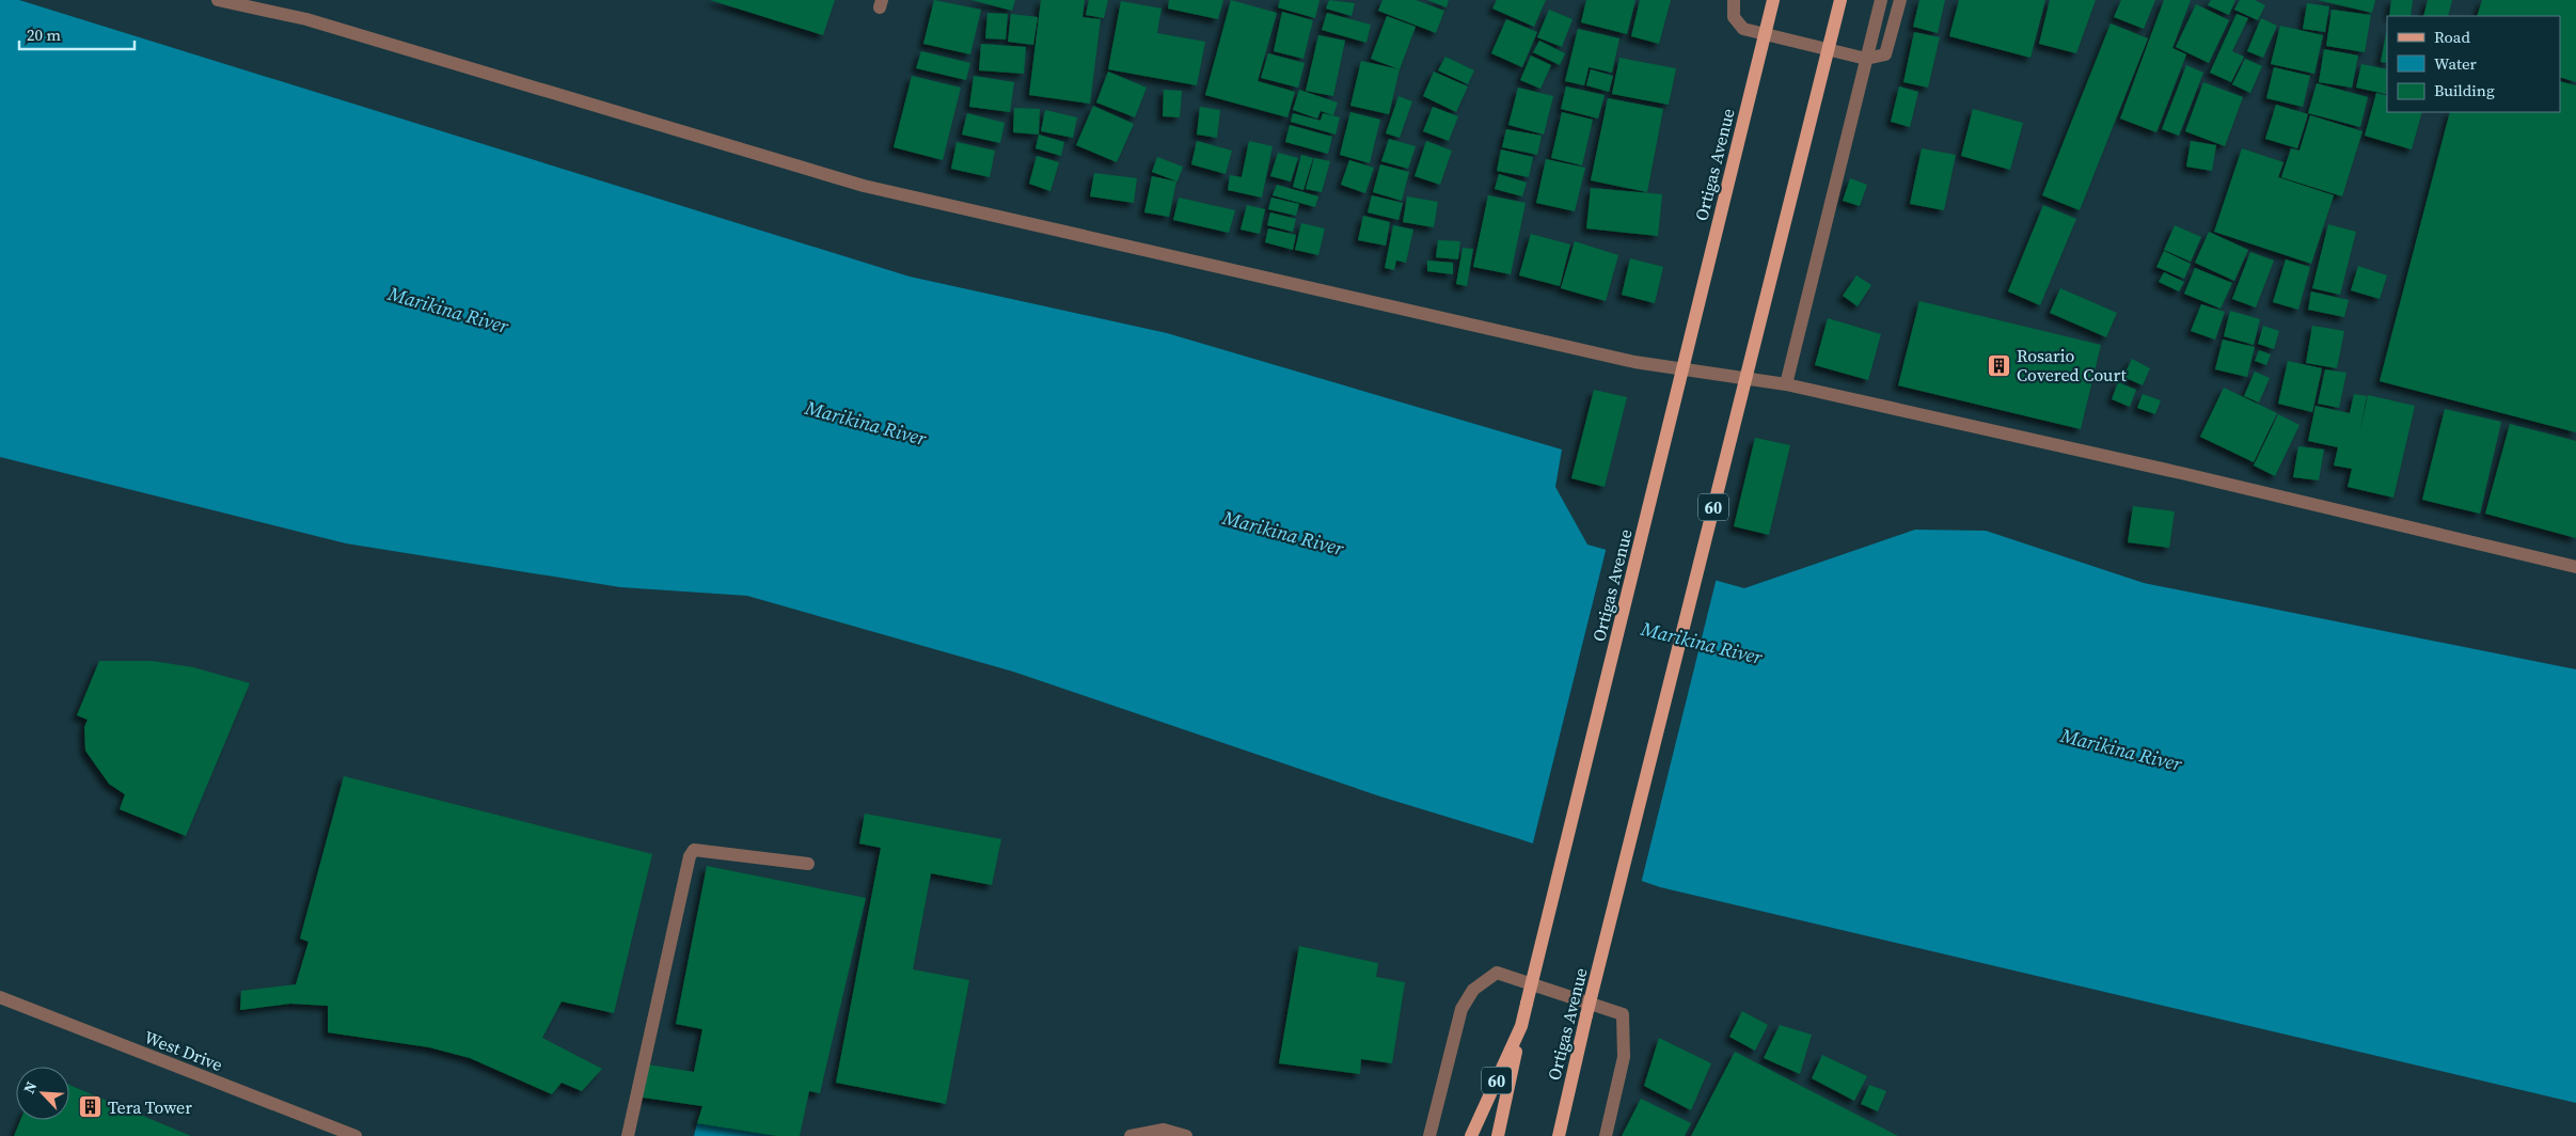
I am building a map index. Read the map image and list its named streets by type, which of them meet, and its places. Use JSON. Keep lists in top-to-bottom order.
{
  "streets": {
    "main road": ["Ortigas Avenue", "60"],
    "street": ["West Drive"]
  },
  "crossings": [
    ["Ortigas Avenue", "60"]
  ],
  "water": ["Marikina River"],
  "places": {
    "building": ["Rosario Covered Court", "Tera Tower"]
  },
  "legend": ["Road", "Water", "Building"],
  "scale_bar": "20 m",
  "north": "top left"
}
